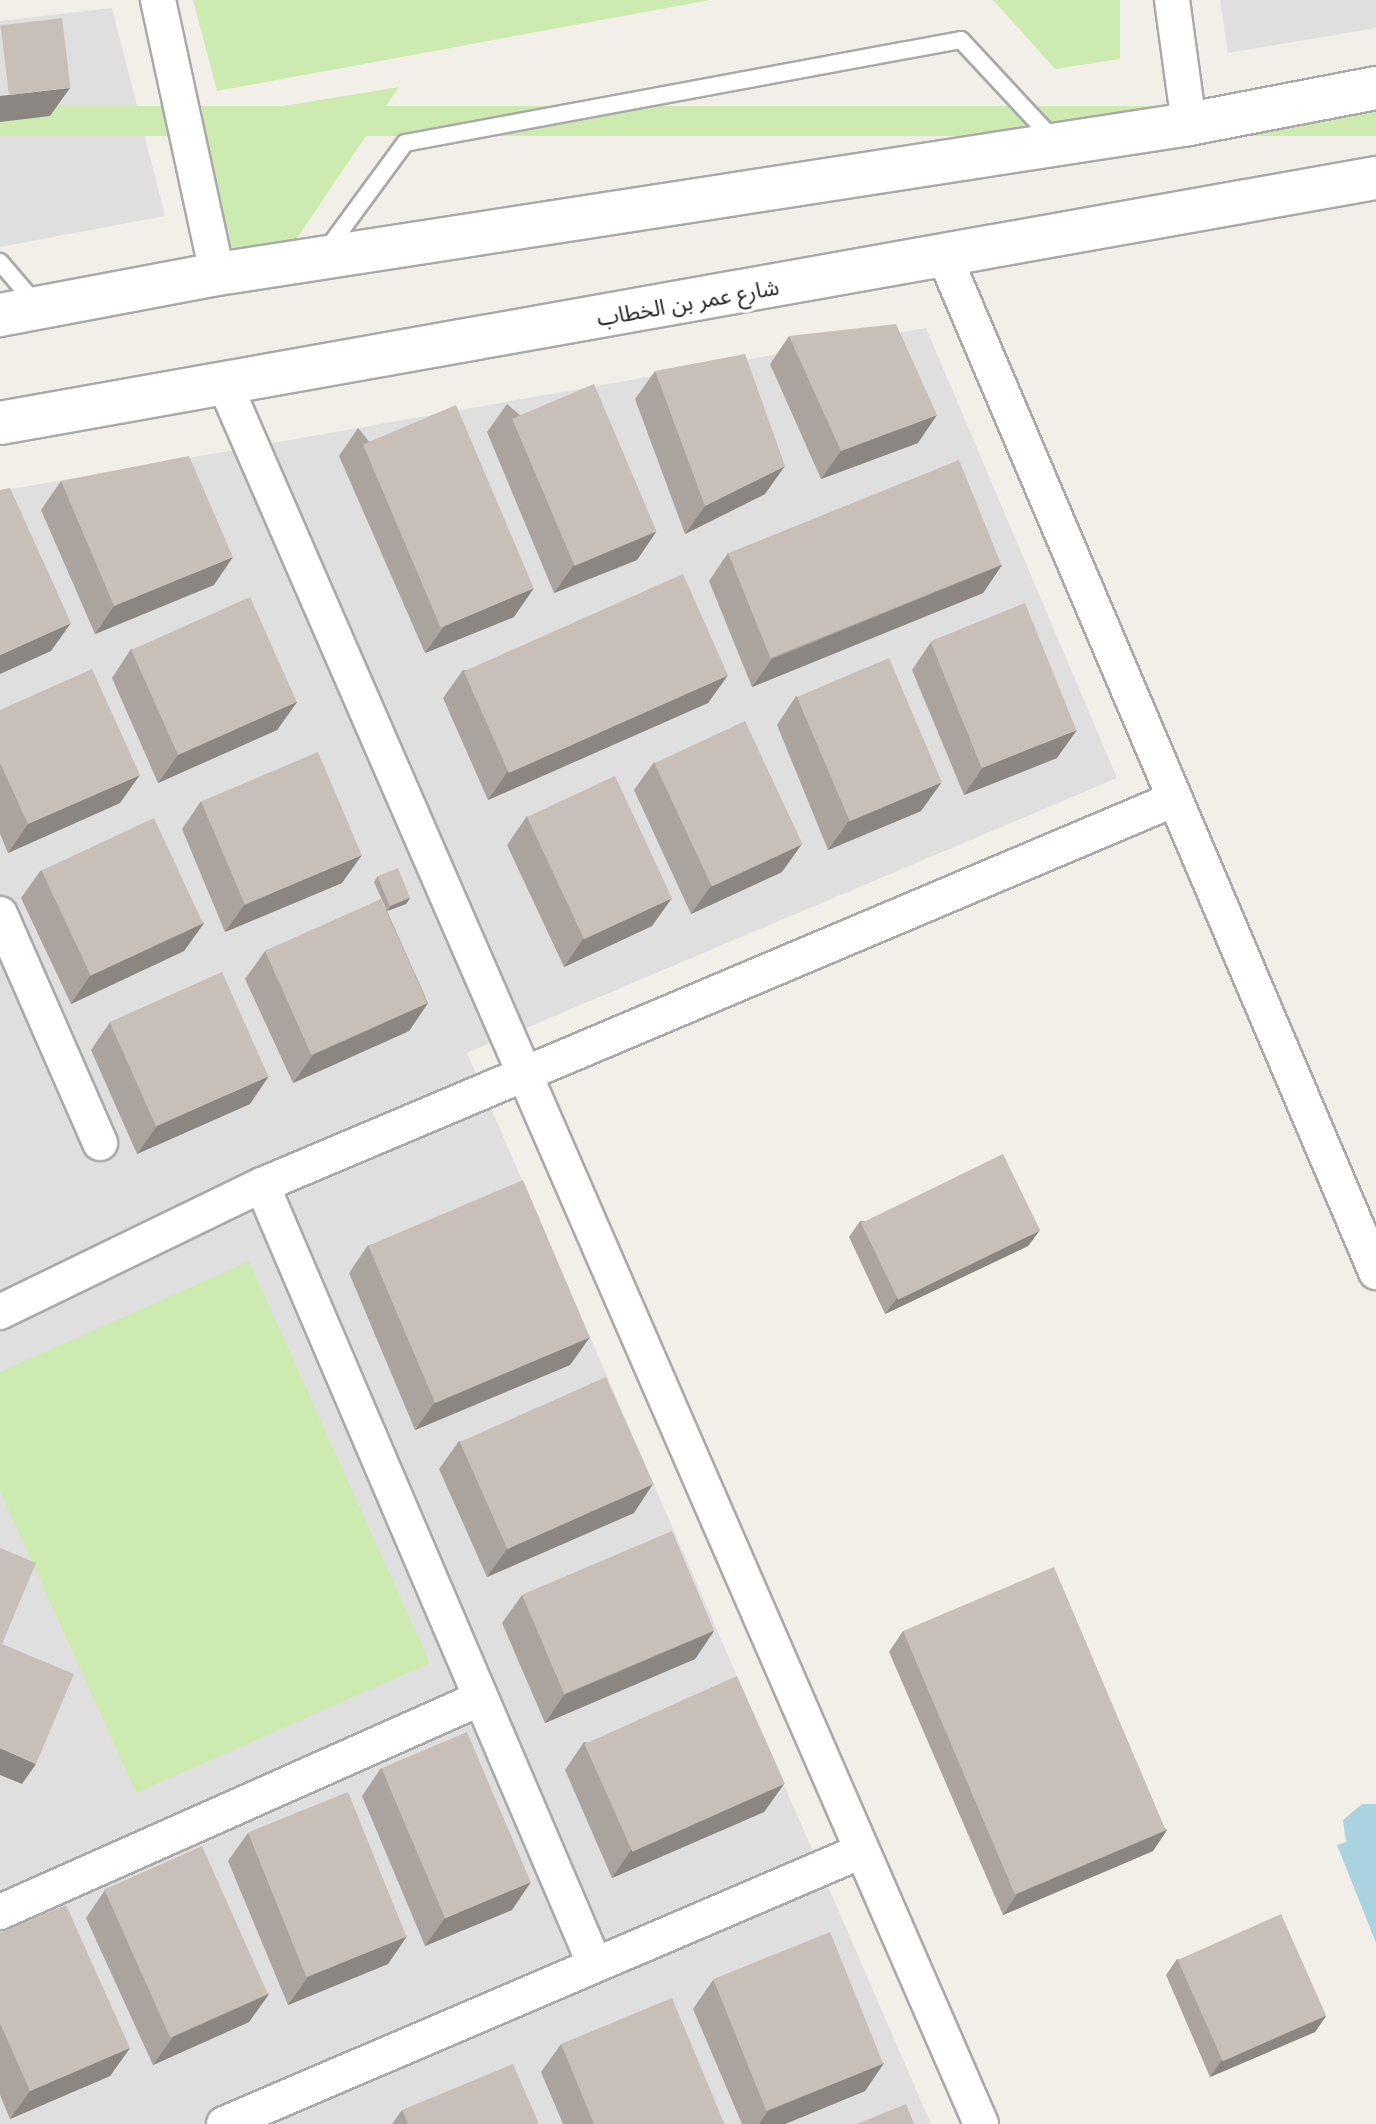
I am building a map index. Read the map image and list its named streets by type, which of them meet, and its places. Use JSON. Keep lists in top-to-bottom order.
{
  "streets": {
    "street": ["شارع عمر بن الخطاب"]
  }
}
